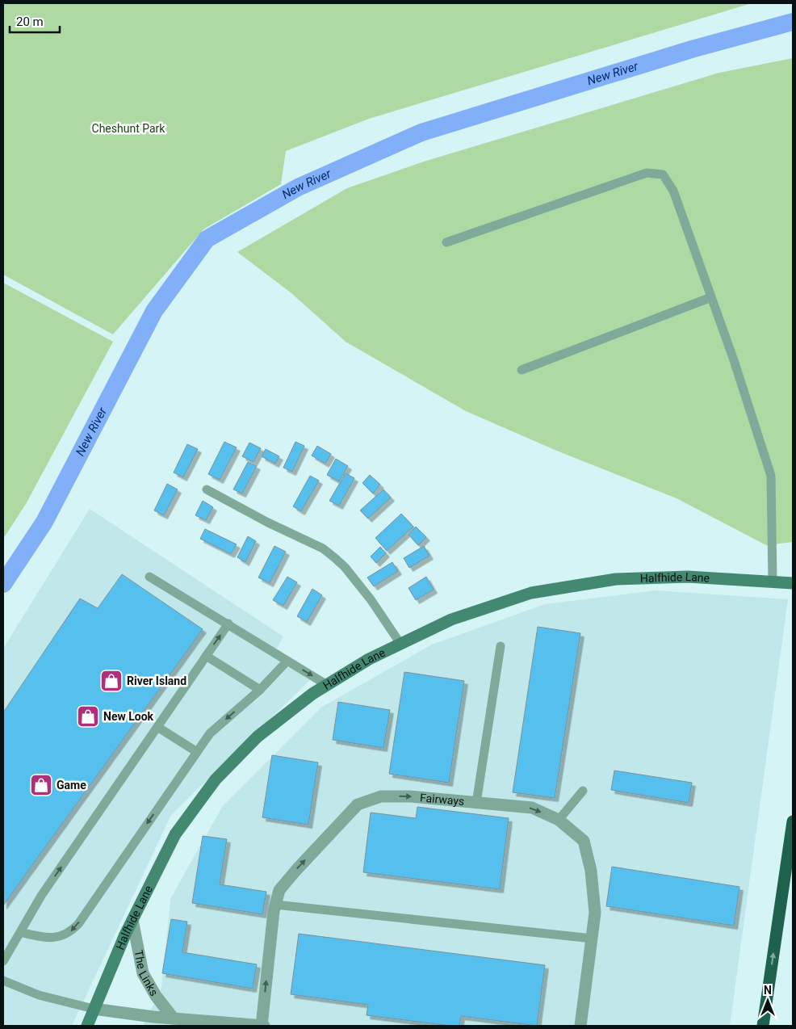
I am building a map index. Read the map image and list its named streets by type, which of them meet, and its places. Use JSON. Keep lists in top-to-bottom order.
{
  "streets": {
    "main road": ["Halfhide Lane"],
    "street": ["Fairways", "The Links"]
  },
  "crossings": [
    ["Halfhide Lane", "The Links"]
  ],
  "water": ["New River"],
  "parks": ["Cheshunt Park"],
  "places": {
    "shop": ["River Island", "New Look", "Game"]
  },
  "scale_bar": "20 m",
  "north": "top"
}
